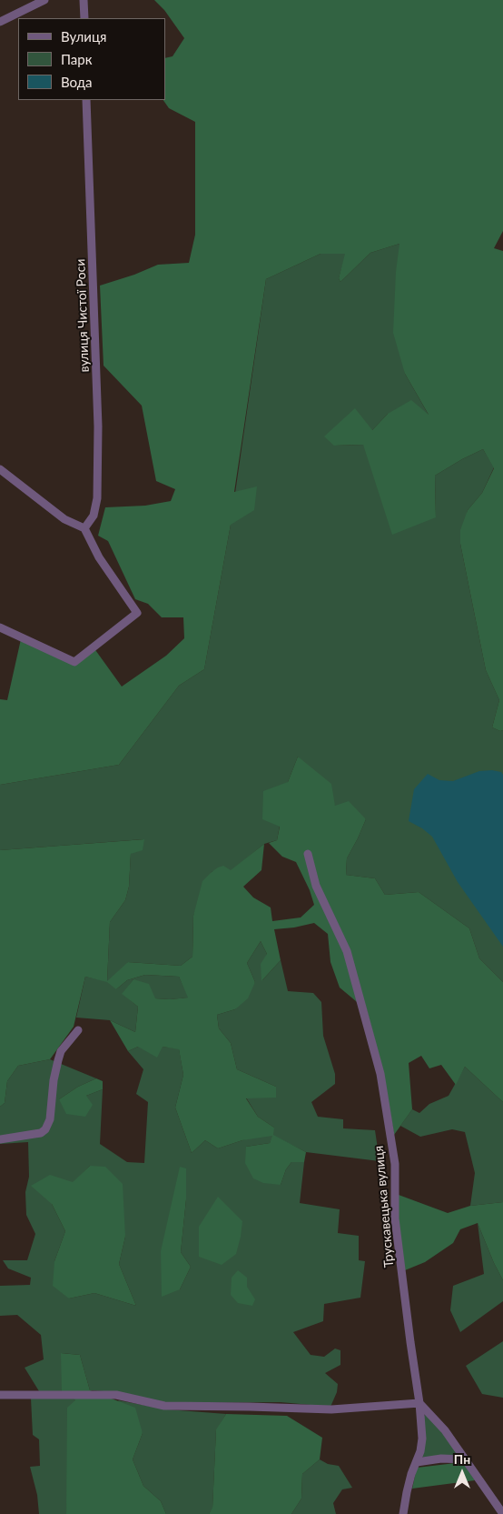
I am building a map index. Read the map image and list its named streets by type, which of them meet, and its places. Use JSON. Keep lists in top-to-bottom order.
{
  "streets": {
    "street": ["вулиця Чистої Роси", "Трускавецька вулиця"]
  },
  "legend": ["Вулиця", "Парк", "Вода"],
  "north": "top"
}
